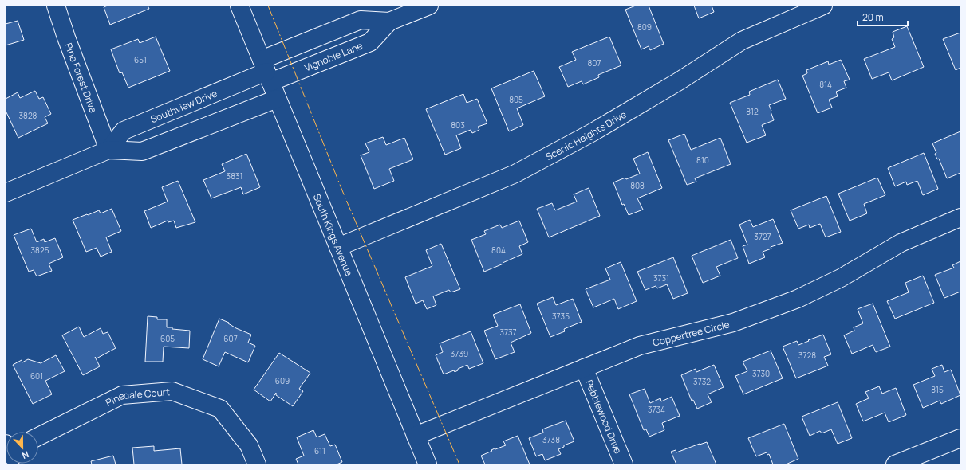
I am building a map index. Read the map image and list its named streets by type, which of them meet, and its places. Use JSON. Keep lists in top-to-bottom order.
{
  "streets": {
    "street": [
      "Vignoble Lane",
      "Pine Forest Drive",
      "Southview Drive",
      "Scenic Heights Drive",
      "South Kings Avenue",
      "Coppertree Circle",
      "Pinedale Court",
      "Pebblewood Drive"
    ]
  },
  "crossings": [
    ["Vignoble Lane", "Southview Drive"],
    ["Vignoble Lane", "South Kings Avenue"],
    ["Pine Forest Drive", "Southview Drive"],
    ["Southview Drive", "South Kings Avenue"],
    ["Scenic Heights Drive", "South Kings Avenue"],
    ["South Kings Avenue", "Coppertree Circle"],
    ["Coppertree Circle", "Pebblewood Drive"]
  ],
  "house_numbers": [
    "809",
    "651",
    "807",
    "814",
    "805",
    "812",
    "3828",
    "803",
    "810",
    "3831",
    "808",
    "3727",
    "3825",
    "804",
    "3731",
    "3735",
    "3737",
    "605",
    "607",
    "3739",
    "3728",
    "3730",
    "601",
    "609",
    "3732",
    "815",
    "3734",
    "3738",
    "611"
  ],
  "scale_bar": "20 m",
  "north": "bottom"
}
